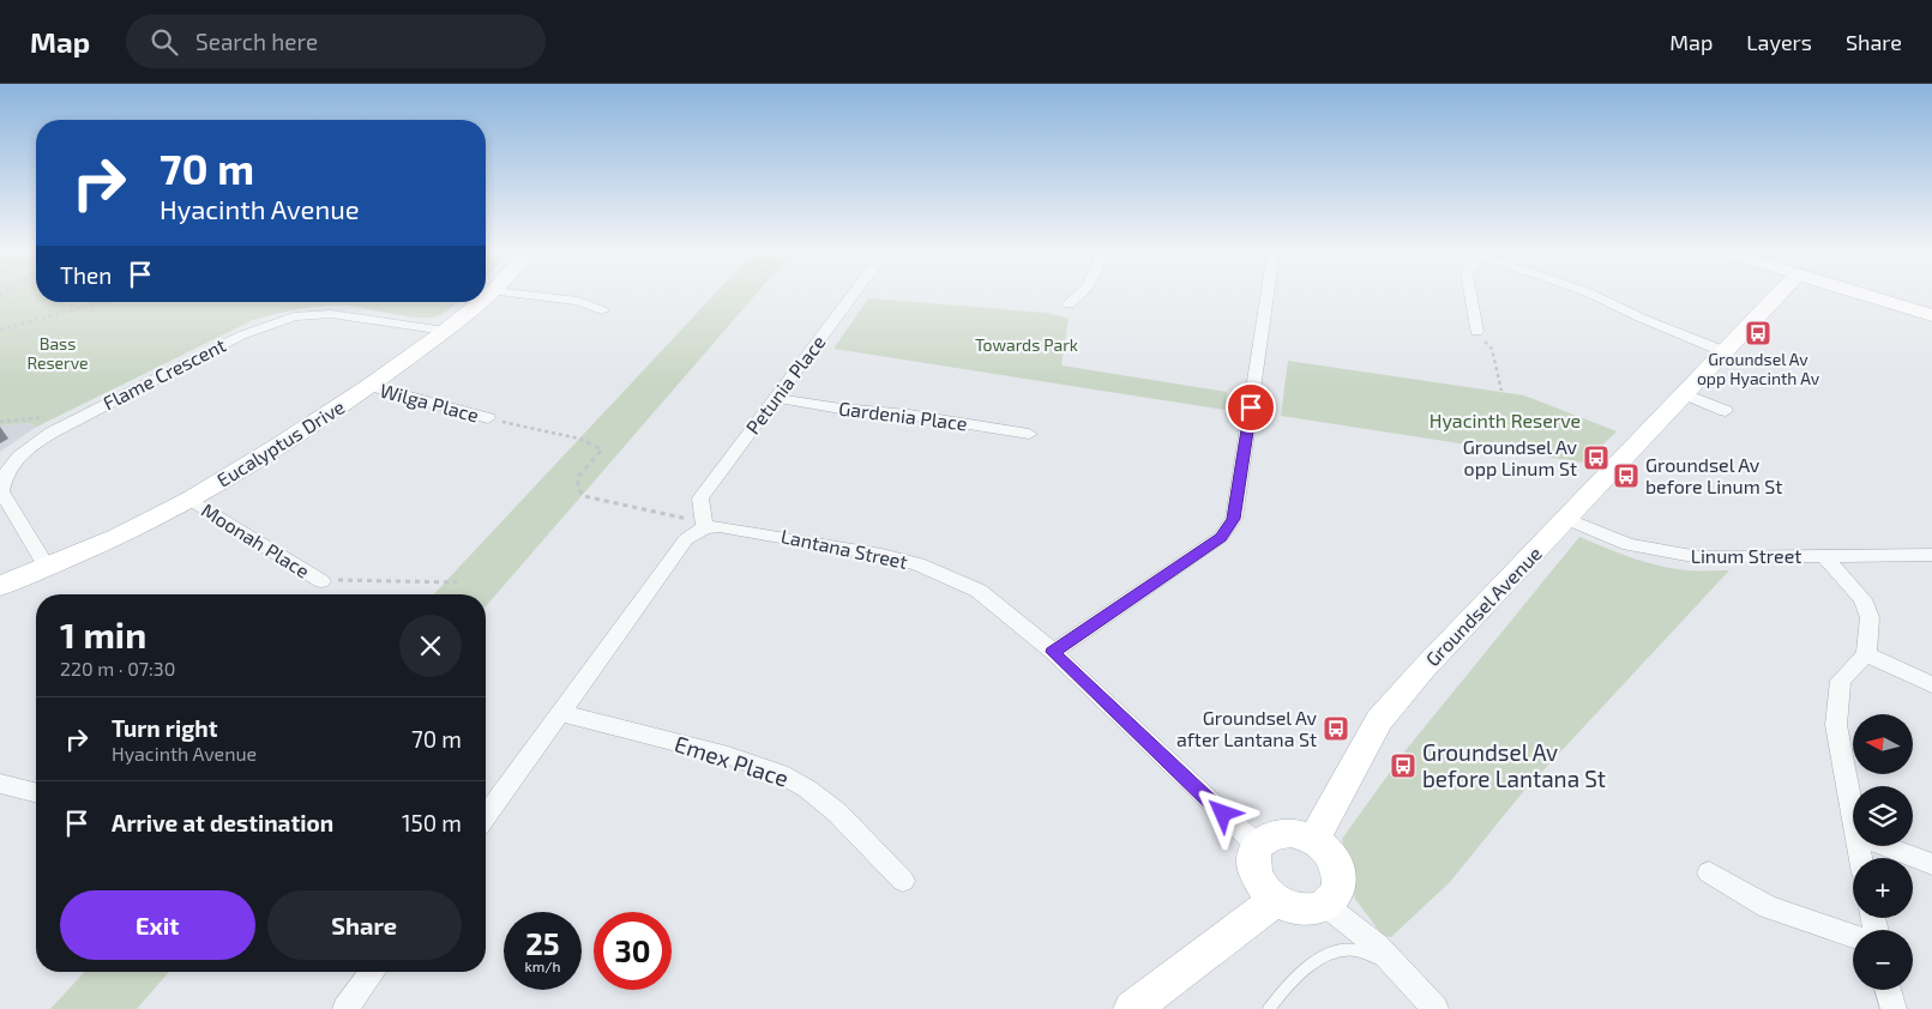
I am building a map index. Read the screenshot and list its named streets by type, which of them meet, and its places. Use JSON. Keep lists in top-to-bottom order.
{
  "streets": {
    "street": [
      "Flame Crescent",
      "Petunia Place",
      "Wilga Place",
      "Gardenia Place",
      "Eucalyptus Drive",
      "Moonah Place",
      "Lantana Street",
      "Linum Street",
      "Groundsel Avenue",
      "Emex Place"
    ]
  },
  "crossings": [
    ["Flame Crescent", "Eucalyptus Drive"],
    ["Petunia Place", "Gardenia Place"],
    ["Petunia Place", "Lantana Street"],
    ["Wilga Place", "Eucalyptus Drive"],
    ["Eucalyptus Drive", "Moonah Place"],
    ["Lantana Street", "Groundsel Avenue"],
    ["Linum Street", "Groundsel Avenue"]
  ],
  "parks": ["Bass Reserve", "Towards Park", "Hyacinth Reserve"],
  "places": {
    "bus stop": [
      "Groundsel Av opp Hyacinth Av",
      "Groundsel Av opp Linum St",
      "Groundsel Av before Linum St",
      "Groundsel Av after Lantana St",
      "Groundsel Av before Lantana St"
    ]
  },
  "north": "left",
  "page": {
    "header": "Map",
    "search": "Search here",
    "nav": ["Map", "Layers", "Share"],
    "turn": ["70 m", "Hyacinth Avenue"],
    "then": "Then",
    "heading": ["1 min", "220 m · 07:30"],
    "list": [
      {
        "name": "Turn right",
        "note": "Hyacinth Avenue",
        "value": "70 m"
      },
      {
        "name": "Arrive at destination",
        "value": "150 m"
      }
    ],
    "map_buttons": ["+", "−"],
    "buttons": ["Exit", "Share"],
    "speed": "25 km/h",
    "limit": "30"
  }
}
